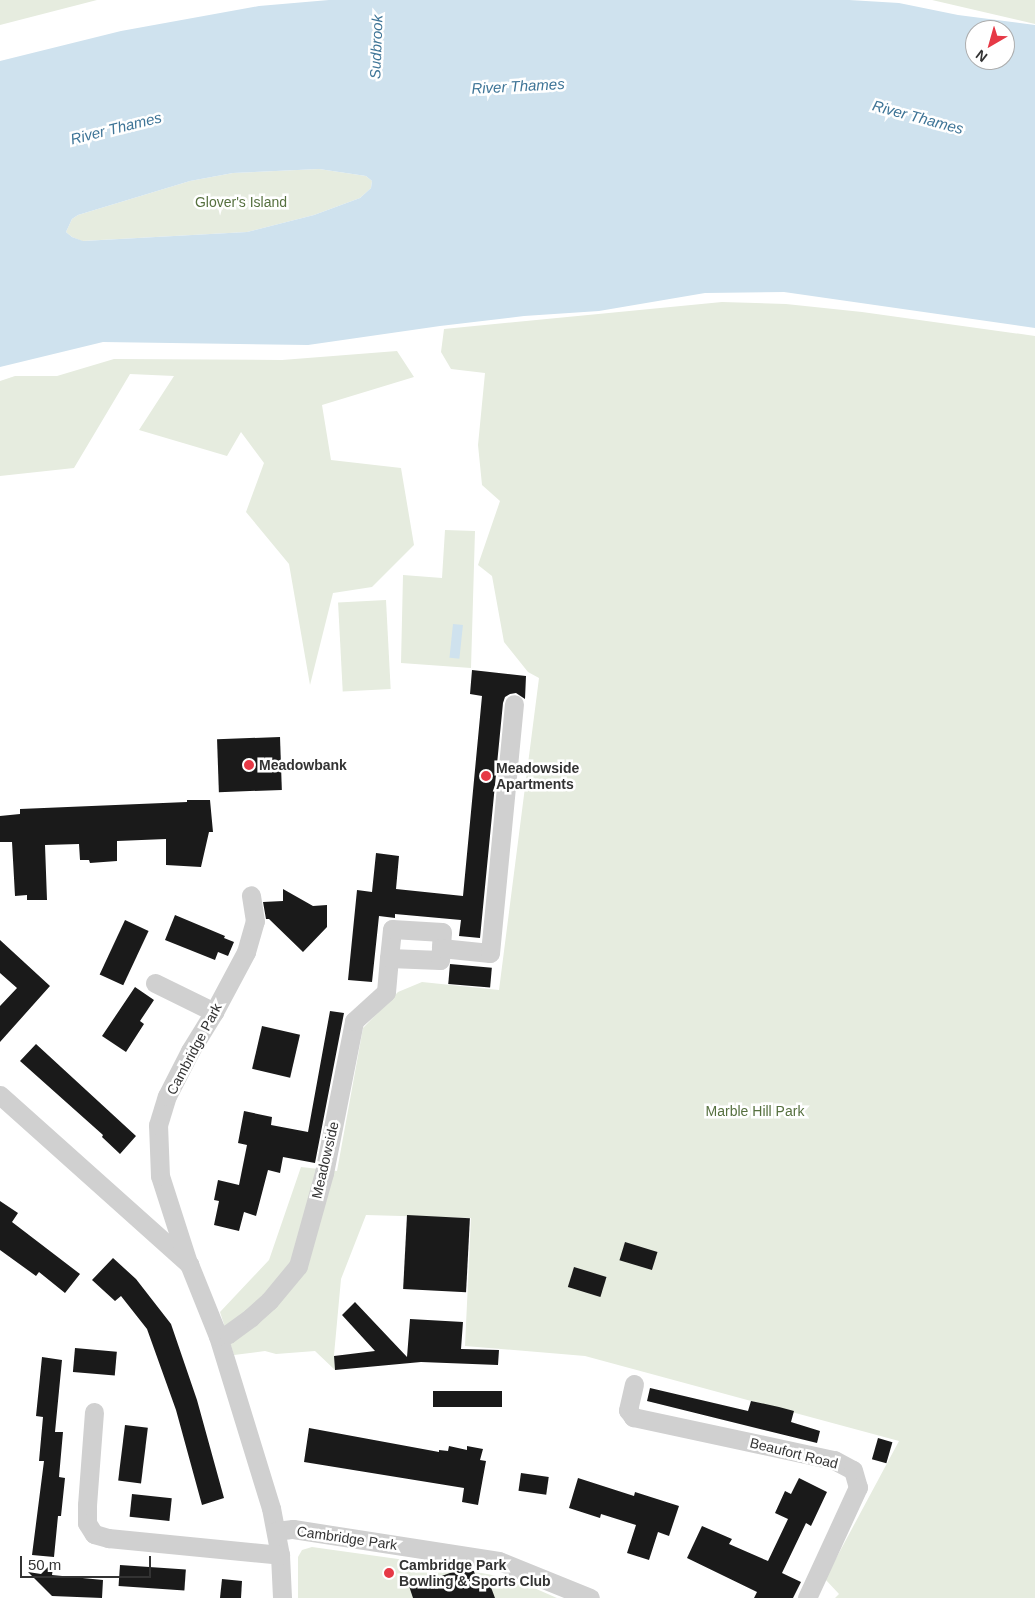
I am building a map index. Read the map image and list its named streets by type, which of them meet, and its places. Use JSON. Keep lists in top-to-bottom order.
{
  "streets": {
    "street": ["Cambridge Park", "Meadowside", "Beaufort Road"]
  },
  "crossings": [
    ["Cambridge Park", "Meadowside"]
  ],
  "water": ["Sudbrook", "River Thames"],
  "parks": ["Glover's Island", "Marble Hill Park"],
  "places": ["Meadowbank", "Meadowside Apartments", "Cambridge Park Bowling & Sports Club"],
  "scale_bar": "50 m",
  "north": "bottom left"
}
